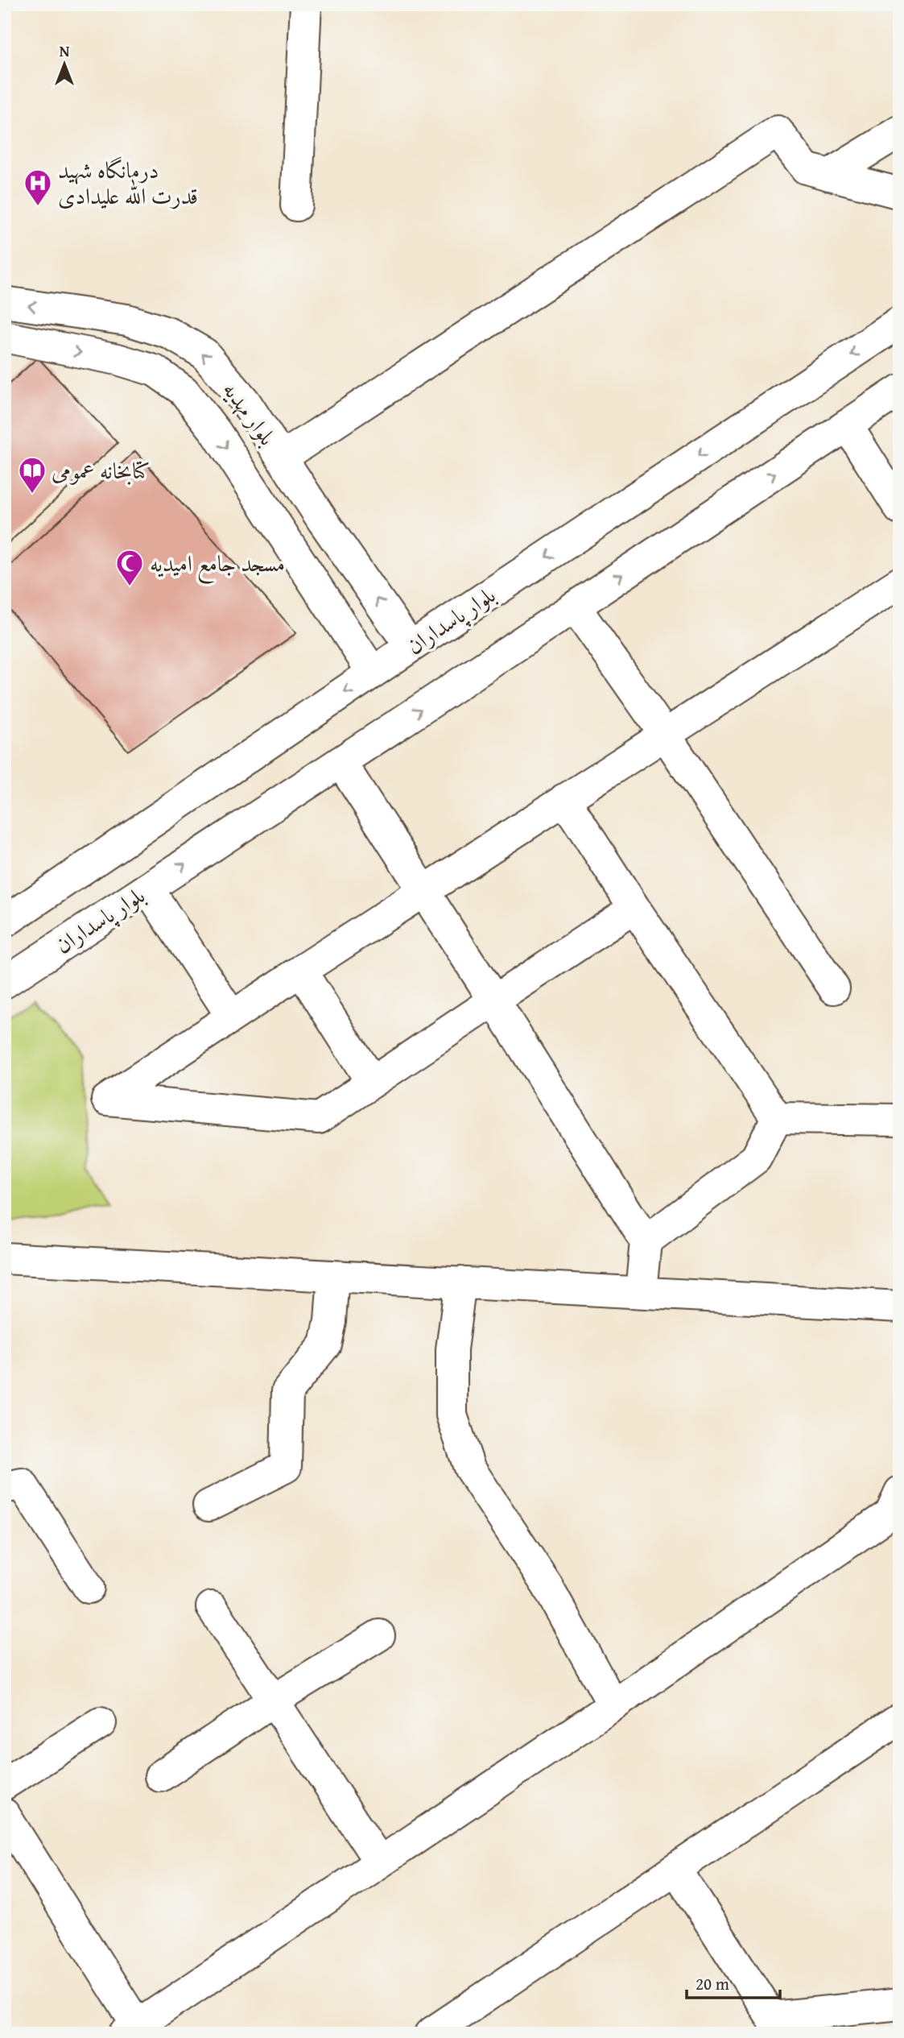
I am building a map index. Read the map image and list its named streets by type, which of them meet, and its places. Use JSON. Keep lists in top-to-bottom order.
{
  "streets": {
    "street": ["بلوار مهدیه", "بلوار پاسداران"]
  },
  "crossings": [
    ["بلوار مهدیه", "بلوار پاسداران"]
  ],
  "places": {
    "hospital": ["درمانگاه شهید قدرت الله علیدادی"],
    "library": ["کتابخانه عمومی"],
    "mosque": ["مسجد جامع امیدیه"]
  },
  "scale_bar": "20 m",
  "north": "top"
}
